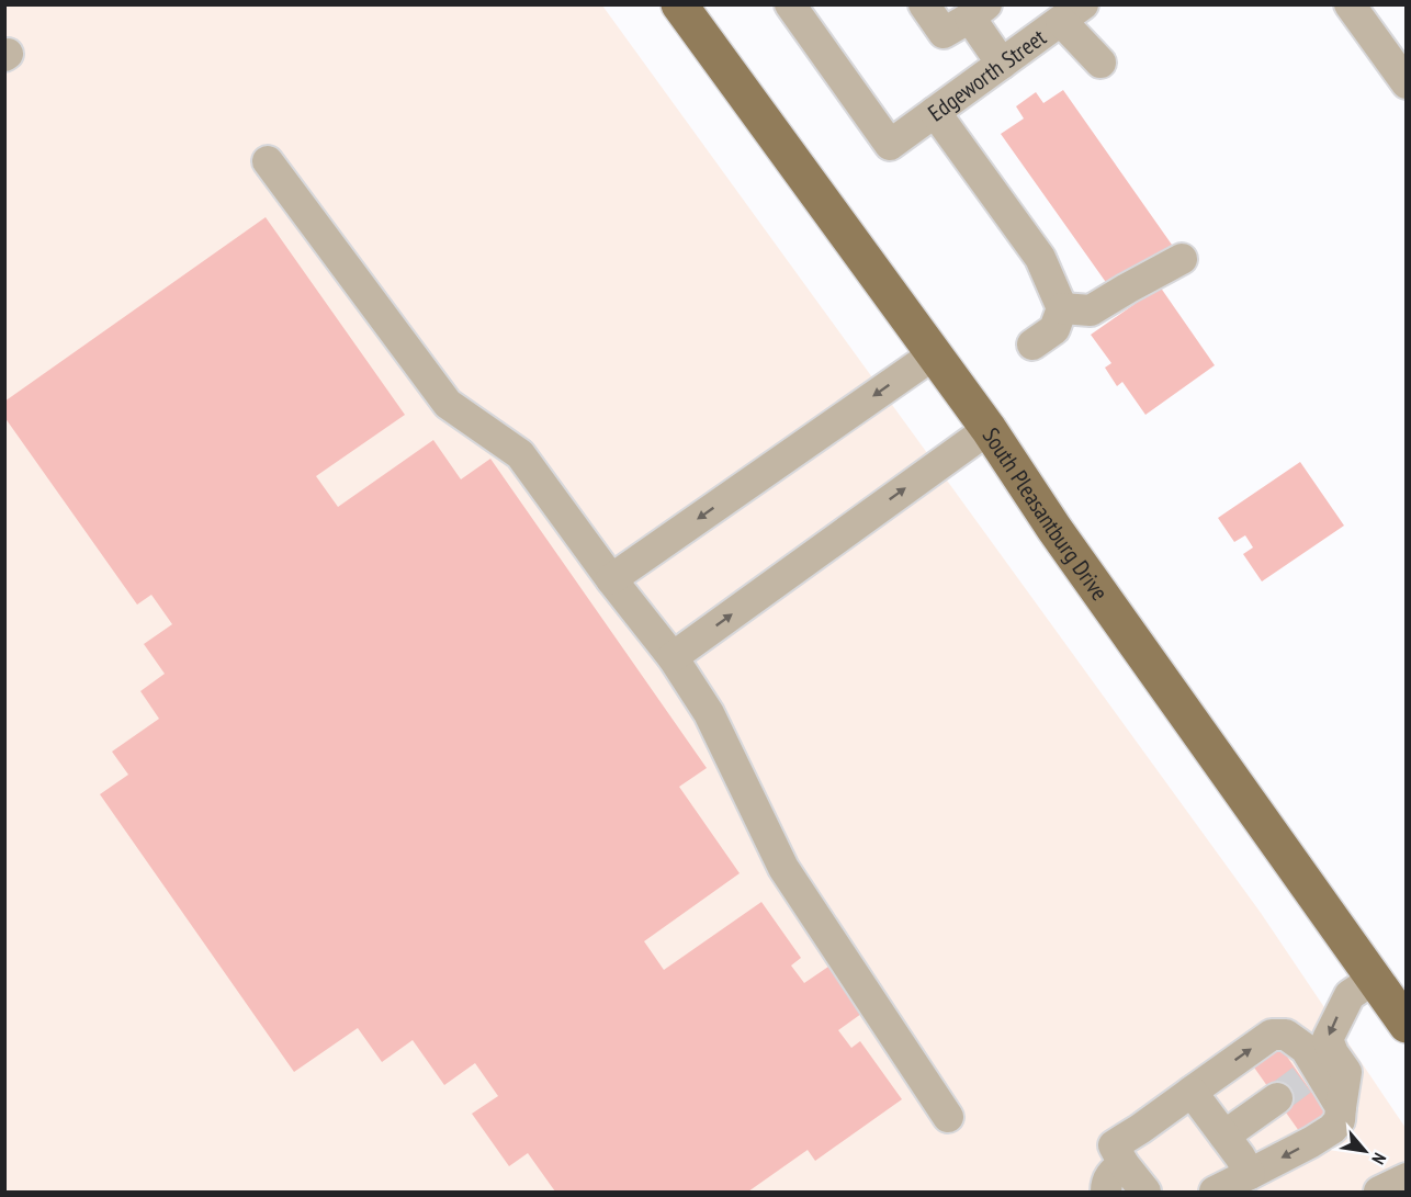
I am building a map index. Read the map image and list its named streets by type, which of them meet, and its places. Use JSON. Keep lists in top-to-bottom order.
{
  "streets": {
    "main road": ["South Pleasantburg Drive"],
    "street": ["Edgeworth Street"]
  },
  "north": "bottom right"
}
